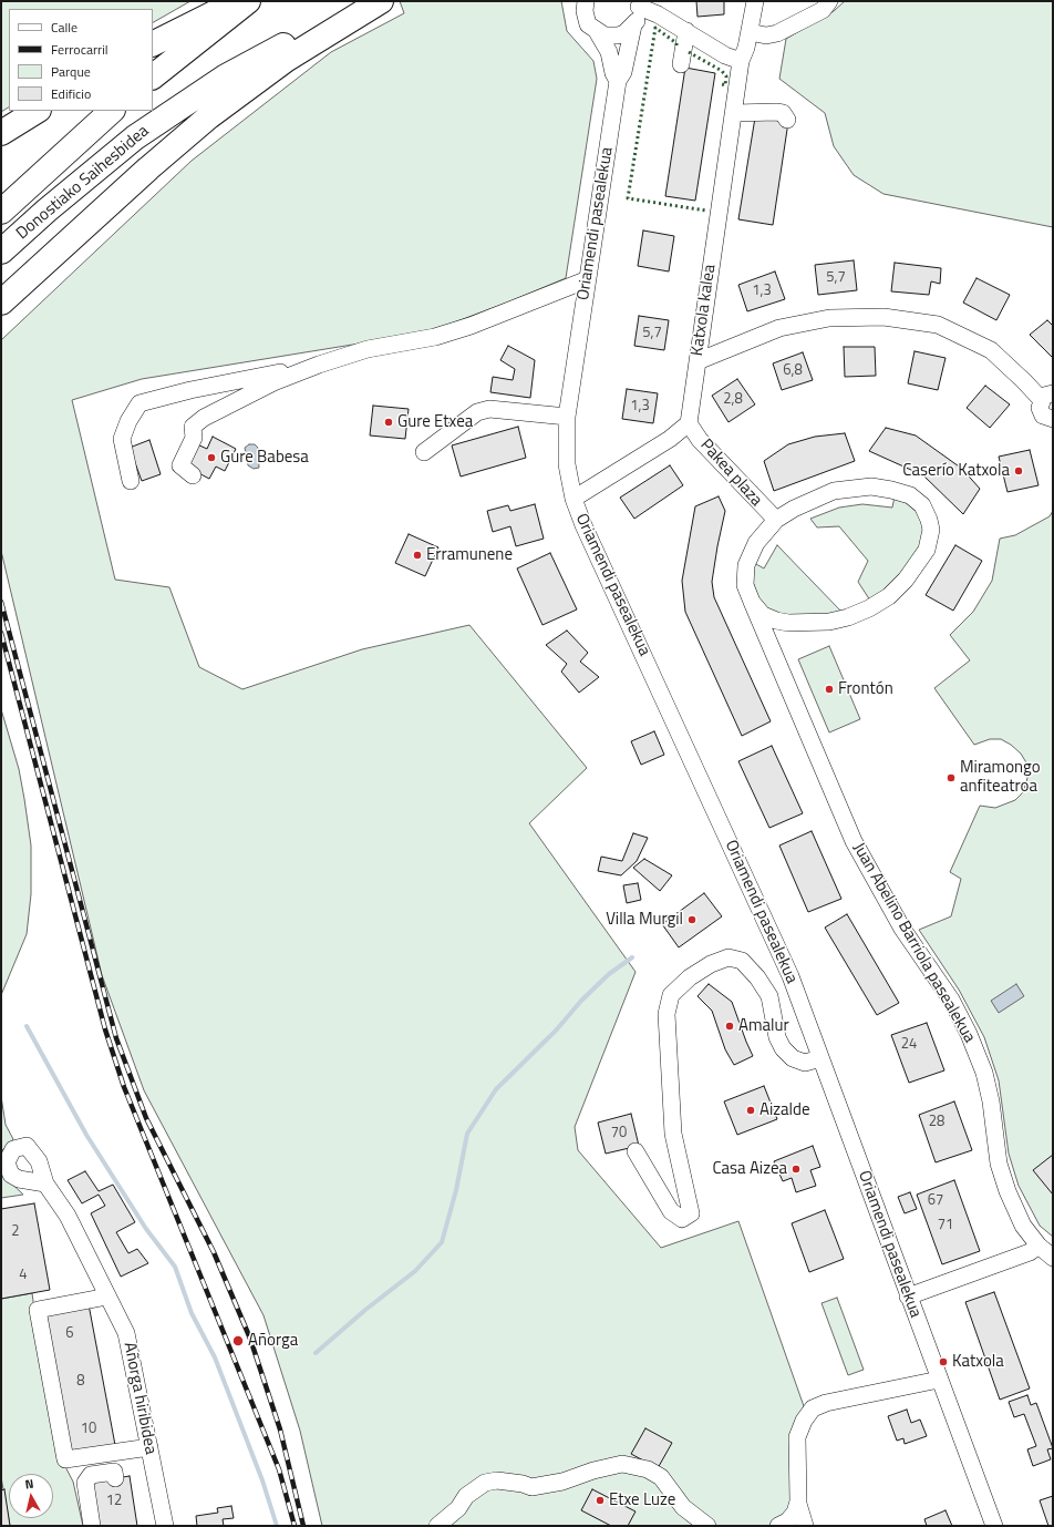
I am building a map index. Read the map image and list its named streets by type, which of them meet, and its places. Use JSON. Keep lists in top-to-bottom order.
{
  "streets": {
    "highway": ["Donostiako Saihesbidea"],
    "street": [
      "Oriamendi pasealekua",
      "Katxola kalea",
      "Pakea plaza",
      "Juan Abelino Barriola pasealekua",
      "Añorga hiribidea"
    ]
  },
  "crossings": [
    ["Katxola kalea", "Pakea plaza"],
    ["Pakea plaza", "Juan Abelino Barriola pasealekua"]
  ],
  "places": [
    "Gure Etxea",
    "Gure Babesa",
    "Caserío Katxola",
    "Erramunene",
    "Frontón",
    "Miramongo anfiteatroa",
    "Villa Murgil",
    "Amalur",
    "Aizalde",
    "Casa Aizea",
    "Añorga",
    "Katxola",
    "Etxe Luze"
  ],
  "house_numbers": [
    "5,7",
    "1,3",
    "5,7",
    "6,8",
    "2,8",
    "1,3",
    "24",
    "28",
    "70",
    "67",
    "71",
    "2",
    "4",
    "6",
    "8",
    "10",
    "12"
  ],
  "legend": [
    "Calle",
    "Ferrocarril",
    "Parque",
    "Edificio"
  ],
  "north": "top"
}
